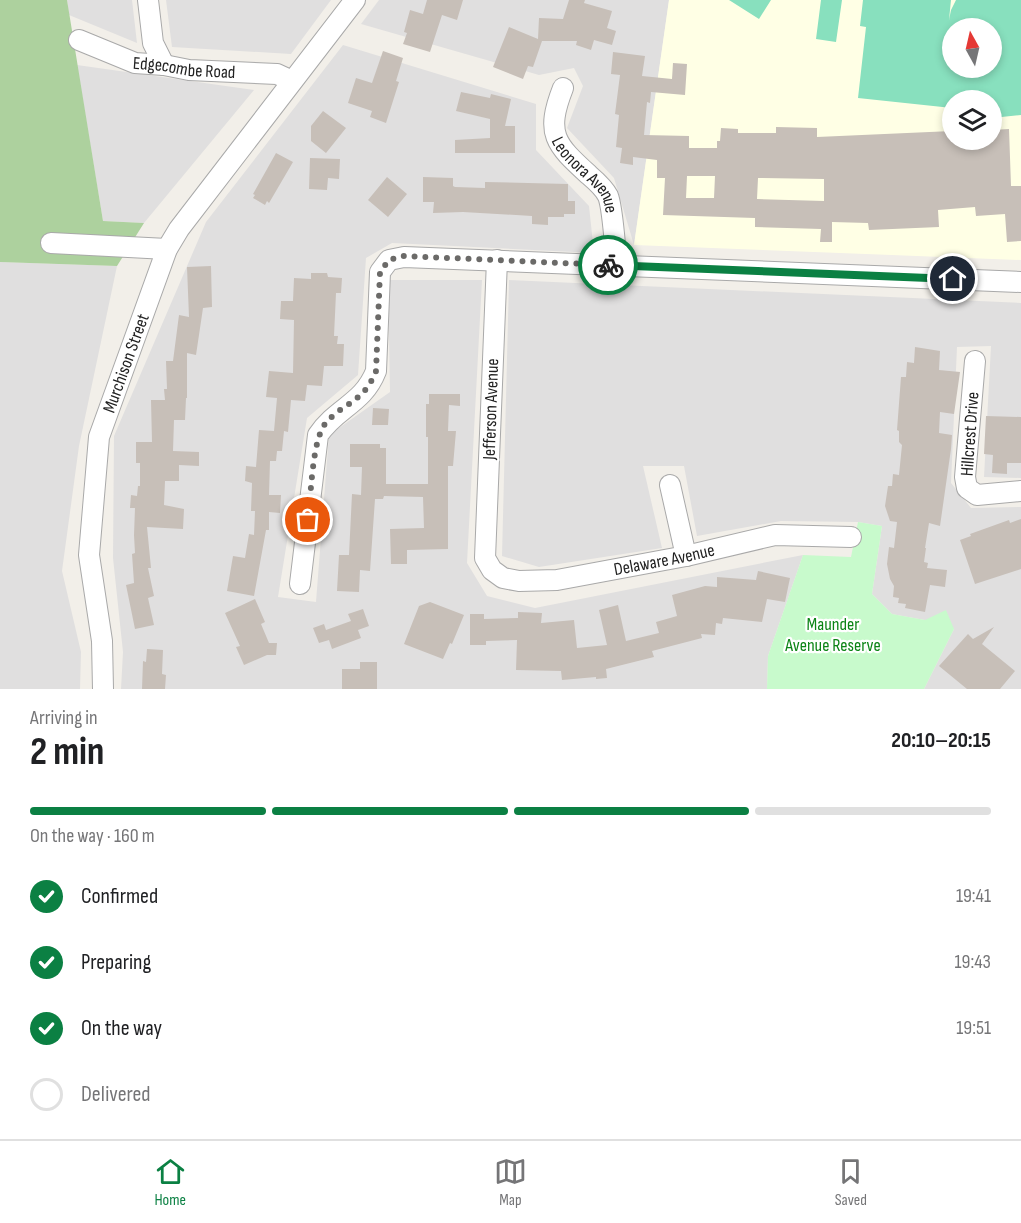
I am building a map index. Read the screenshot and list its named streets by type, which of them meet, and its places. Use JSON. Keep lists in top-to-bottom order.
{
  "streets": {
    "street": [
      "Edgecombe Road",
      "Leonora Avenue",
      "Murchison Street",
      "Jefferson Avenue",
      "Hillcrest Drive",
      "Delaware Avenue"
    ]
  },
  "crossings": [
    ["Edgecombe Road", "Murchison Street"],
    ["Jefferson Avenue", "Delaware Avenue"]
  ],
  "parks": ["Maunder Avenue Reserve"],
  "north": "top",
  "page": {
    "heading": ["2 min", "Arriving in", "20:10–20:15"],
    "bar": "On the way · 160 m",
    "list": [
      ["Confirmed", "19:41"],
      ["Preparing", "19:43"],
      ["On the way", "19:51"],
      "Delivered"
    ],
    "tabs": ["Home", "Map", "Saved"]
  }
}
